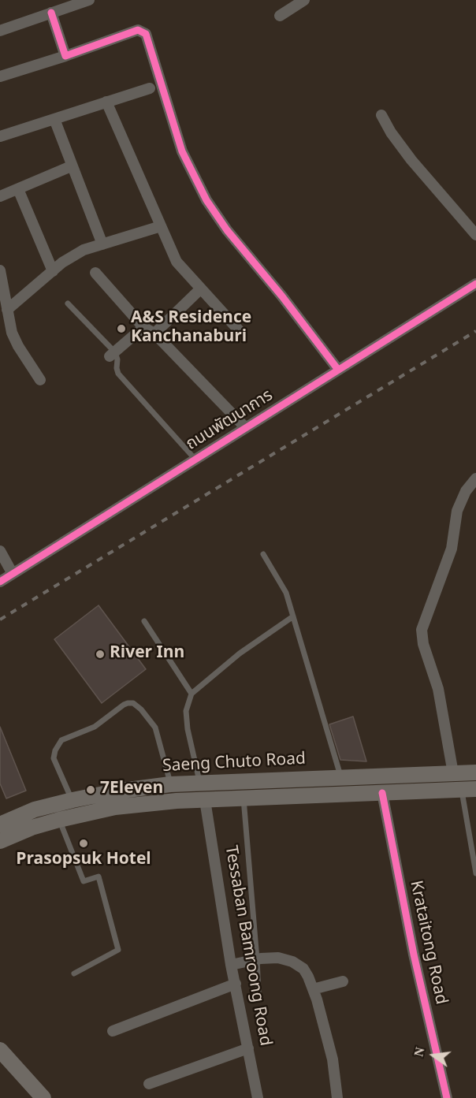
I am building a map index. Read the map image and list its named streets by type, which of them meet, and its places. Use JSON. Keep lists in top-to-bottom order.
{
  "streets": {
    "main road": ["Saeng Chuto Road"],
    "street": ["ถนนพัฒนาการ", "Krataitong Road", "Tessaban Bamroong Road"]
  },
  "crossings": [
    ["Saeng Chuto Road", "Krataitong Road"],
    ["Saeng Chuto Road", "Tessaban Bamroong Road"]
  ],
  "places": [
    "A&S Residence Kanchanaburi",
    "River Inn",
    "7Eleven",
    "Prasopsuk Hotel"
  ],
  "north": "left"
}
